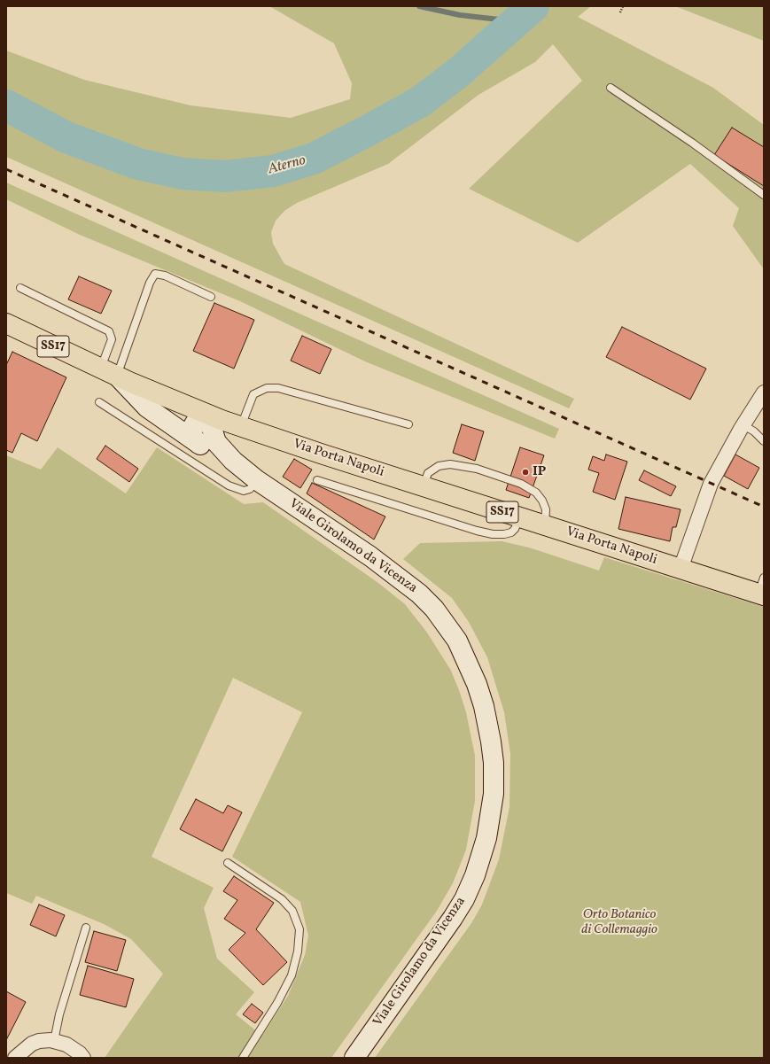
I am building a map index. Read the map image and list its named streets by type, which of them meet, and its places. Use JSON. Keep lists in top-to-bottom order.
{
  "streets": {
    "main road": ["SS17", "Via Porta Napoli", "Viale Girolamo da Vicenza"]
  },
  "crossings": [
    ["Via Porta Napoli", "Viale Girolamo da Vicenza"]
  ],
  "water": ["Aterno"],
  "parks": ["Orto Botanico di Collemaggio"],
  "places": ["IP"]
}
